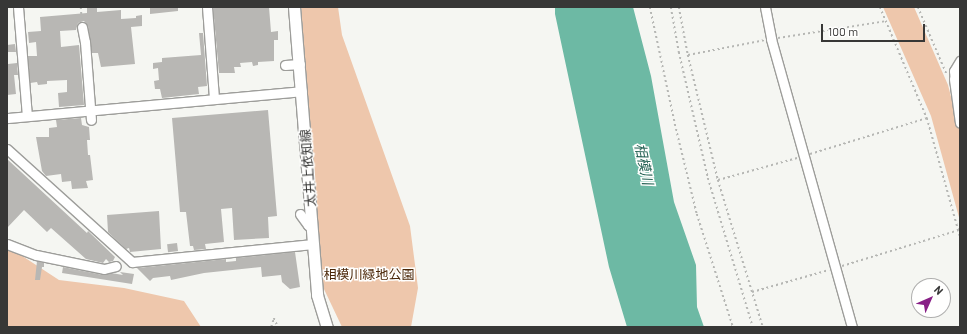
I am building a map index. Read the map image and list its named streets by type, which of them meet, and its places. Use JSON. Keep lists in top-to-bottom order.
{
  "streets": {
    "main road": ["太井上依知線"]
  },
  "water": ["相模川"],
  "parks": ["相模川緑地公園"],
  "scale_bar": "100 m",
  "north": "top right"
}
